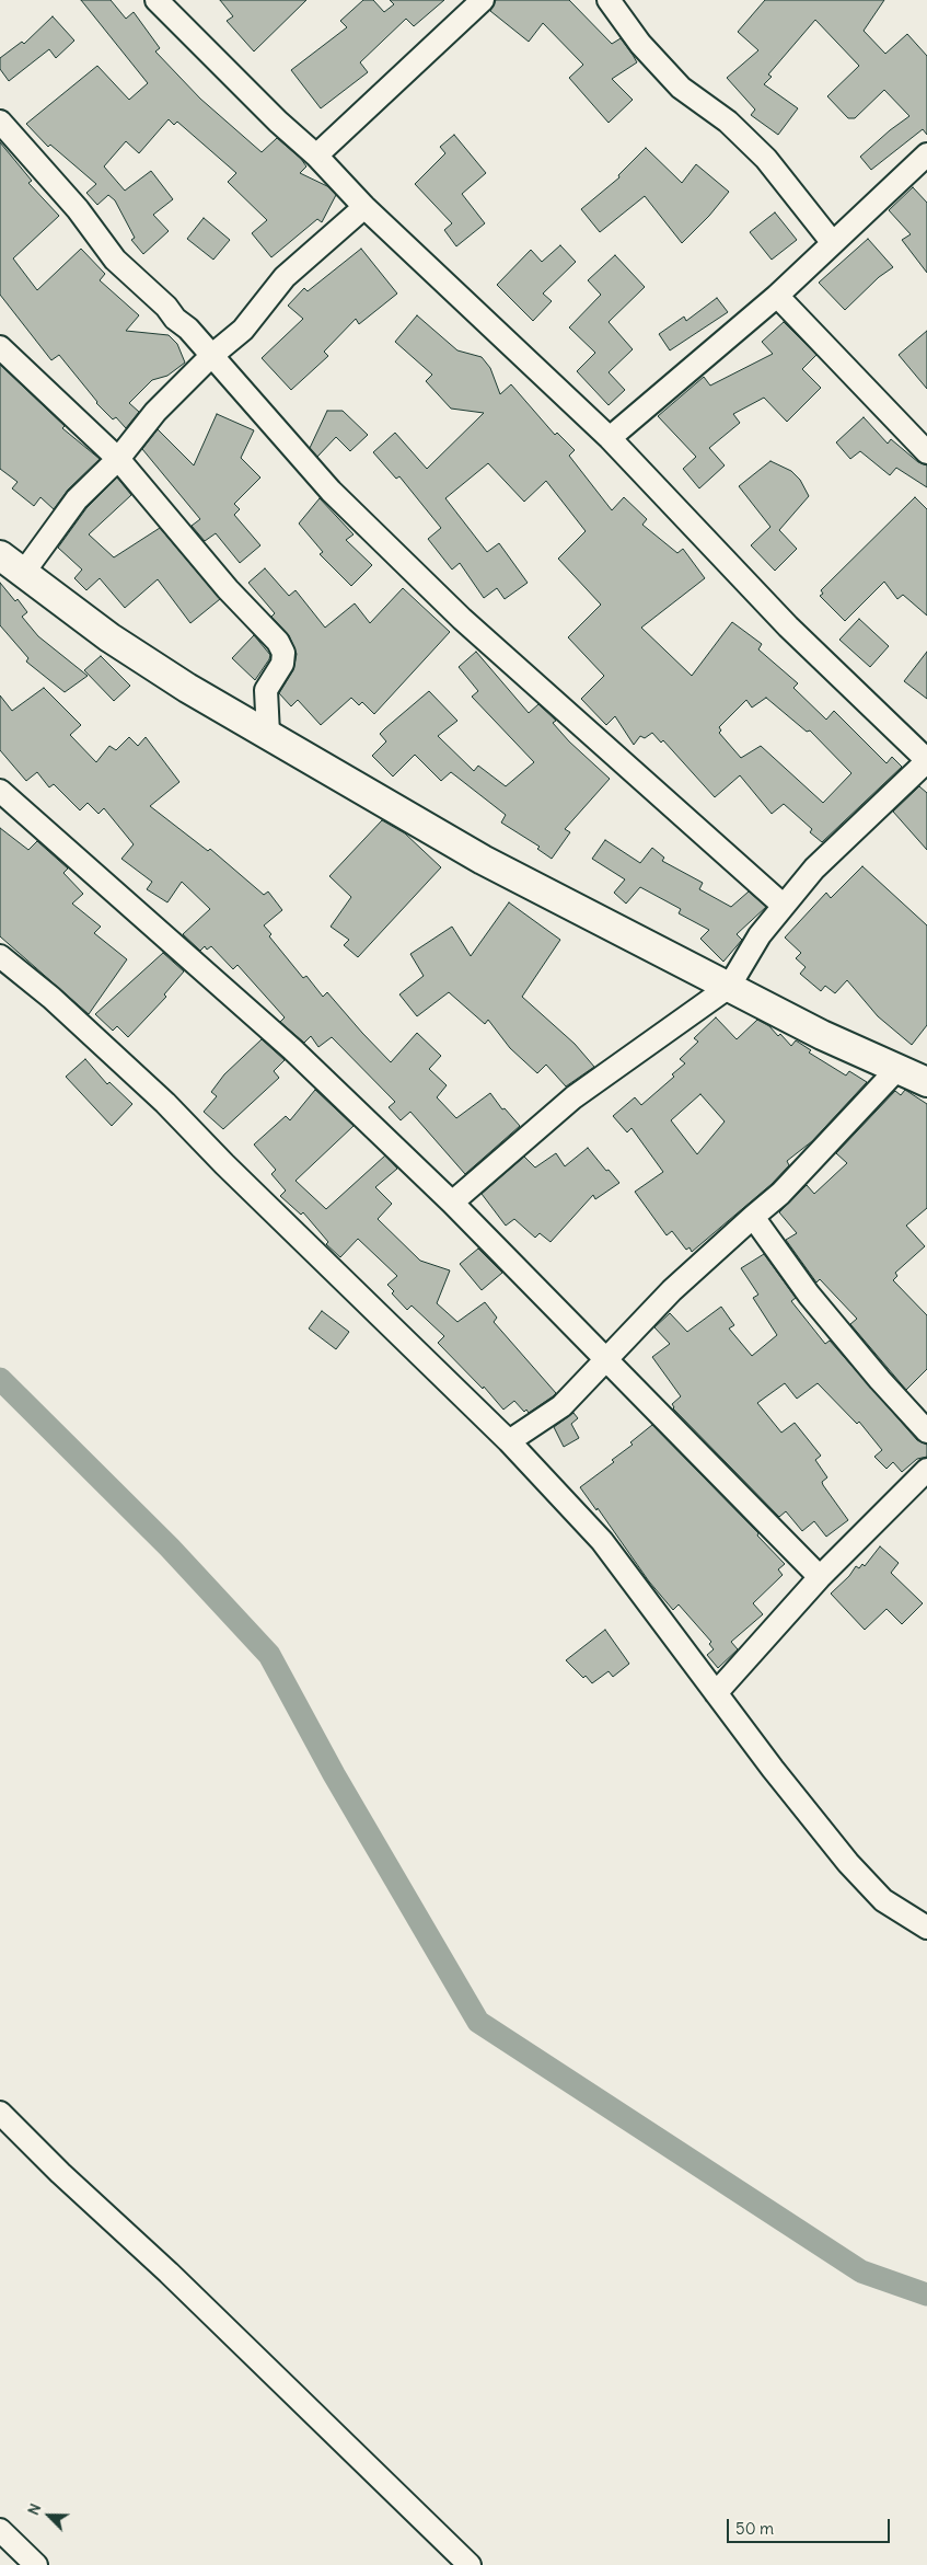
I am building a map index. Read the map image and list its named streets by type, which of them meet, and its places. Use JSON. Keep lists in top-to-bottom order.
{
  "scale_bar": "50 m",
  "north": "top left"
}
